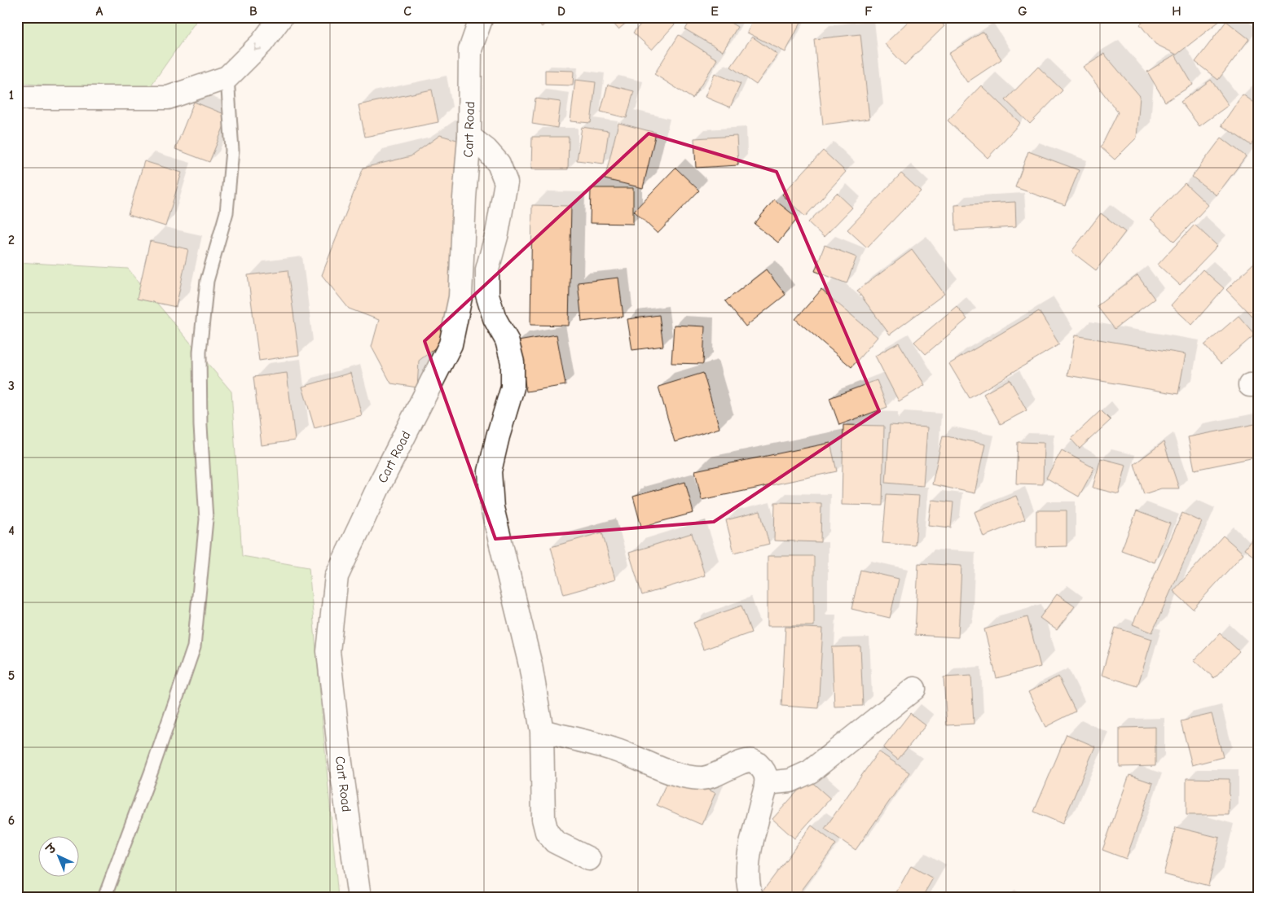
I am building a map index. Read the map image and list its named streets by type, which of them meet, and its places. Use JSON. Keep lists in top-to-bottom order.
{
  "streets": {
    "street": ["Cart Road"]
  },
  "north": "top left",
  "grid": {
    "columns": [
      "A",
      "B",
      "C",
      "D",
      "E",
      "F",
      "G",
      "H"
    ],
    "rows": [
      "1",
      "2",
      "3",
      "4",
      "5",
      "6"
    ]
  }
}
